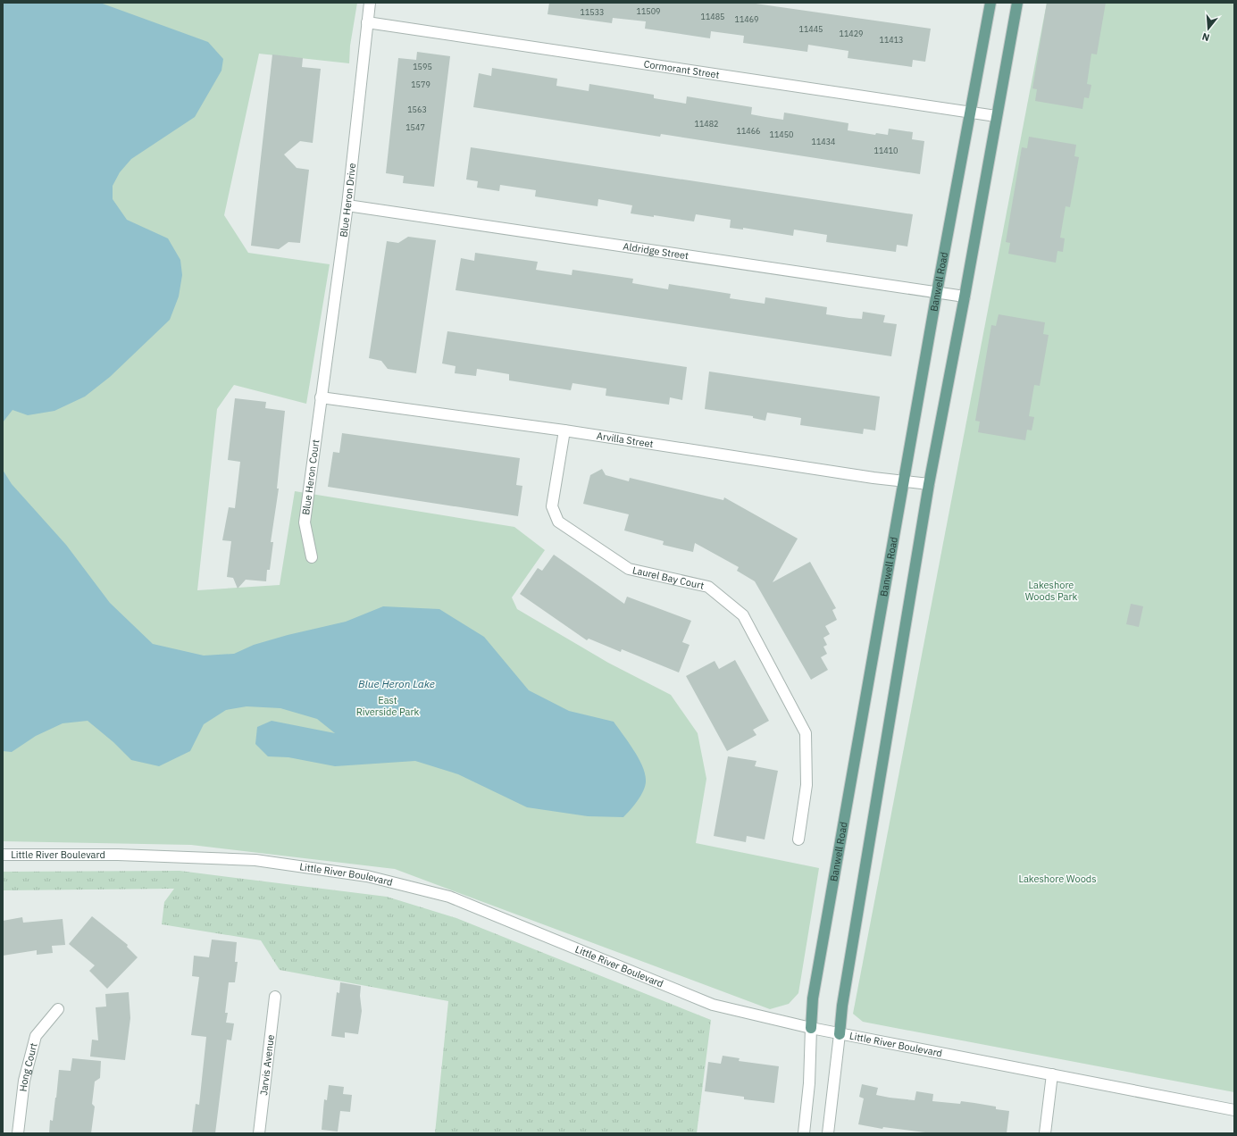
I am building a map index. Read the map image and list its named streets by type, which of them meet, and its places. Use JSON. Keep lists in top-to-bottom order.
{
  "streets": {
    "main road": ["Banwell Road"],
    "street": [
      "Cormorant Street",
      "Blue Heron Drive",
      "Aldridge Street",
      "Arvilla Street",
      "Blue Heron Court",
      "Laurel Bay Court",
      "Little River Boulevard",
      "Jarvis Avenue",
      "Hong Court"
    ]
  },
  "crossings": [
    ["Cormorant Street", "Blue Heron Drive"],
    ["Cormorant Street", "Banwell Road"],
    ["Blue Heron Drive", "Aldridge Street"],
    ["Blue Heron Drive", "Arvilla Street"],
    ["Blue Heron Drive", "Blue Heron Court"],
    ["Aldridge Street", "Banwell Road"],
    ["Banwell Road", "Arvilla Street"],
    ["Banwell Road", "Little River Boulevard"],
    ["Arvilla Street", "Blue Heron Court"],
    ["Arvilla Street", "Laurel Bay Court"]
  ],
  "water": ["Blue Heron Lake"],
  "parks": ["Lakeshore Woods Park", "East Riverside Park", "Lakeshore Woods"],
  "house_numbers": [
    "11509",
    "11533",
    "11485",
    "11469",
    "11445",
    "11429",
    "11413",
    "1595",
    "1579",
    "1563",
    "11482",
    "1547",
    "11466",
    "11450",
    "11434",
    "11410"
  ],
  "north": "bottom"
}
